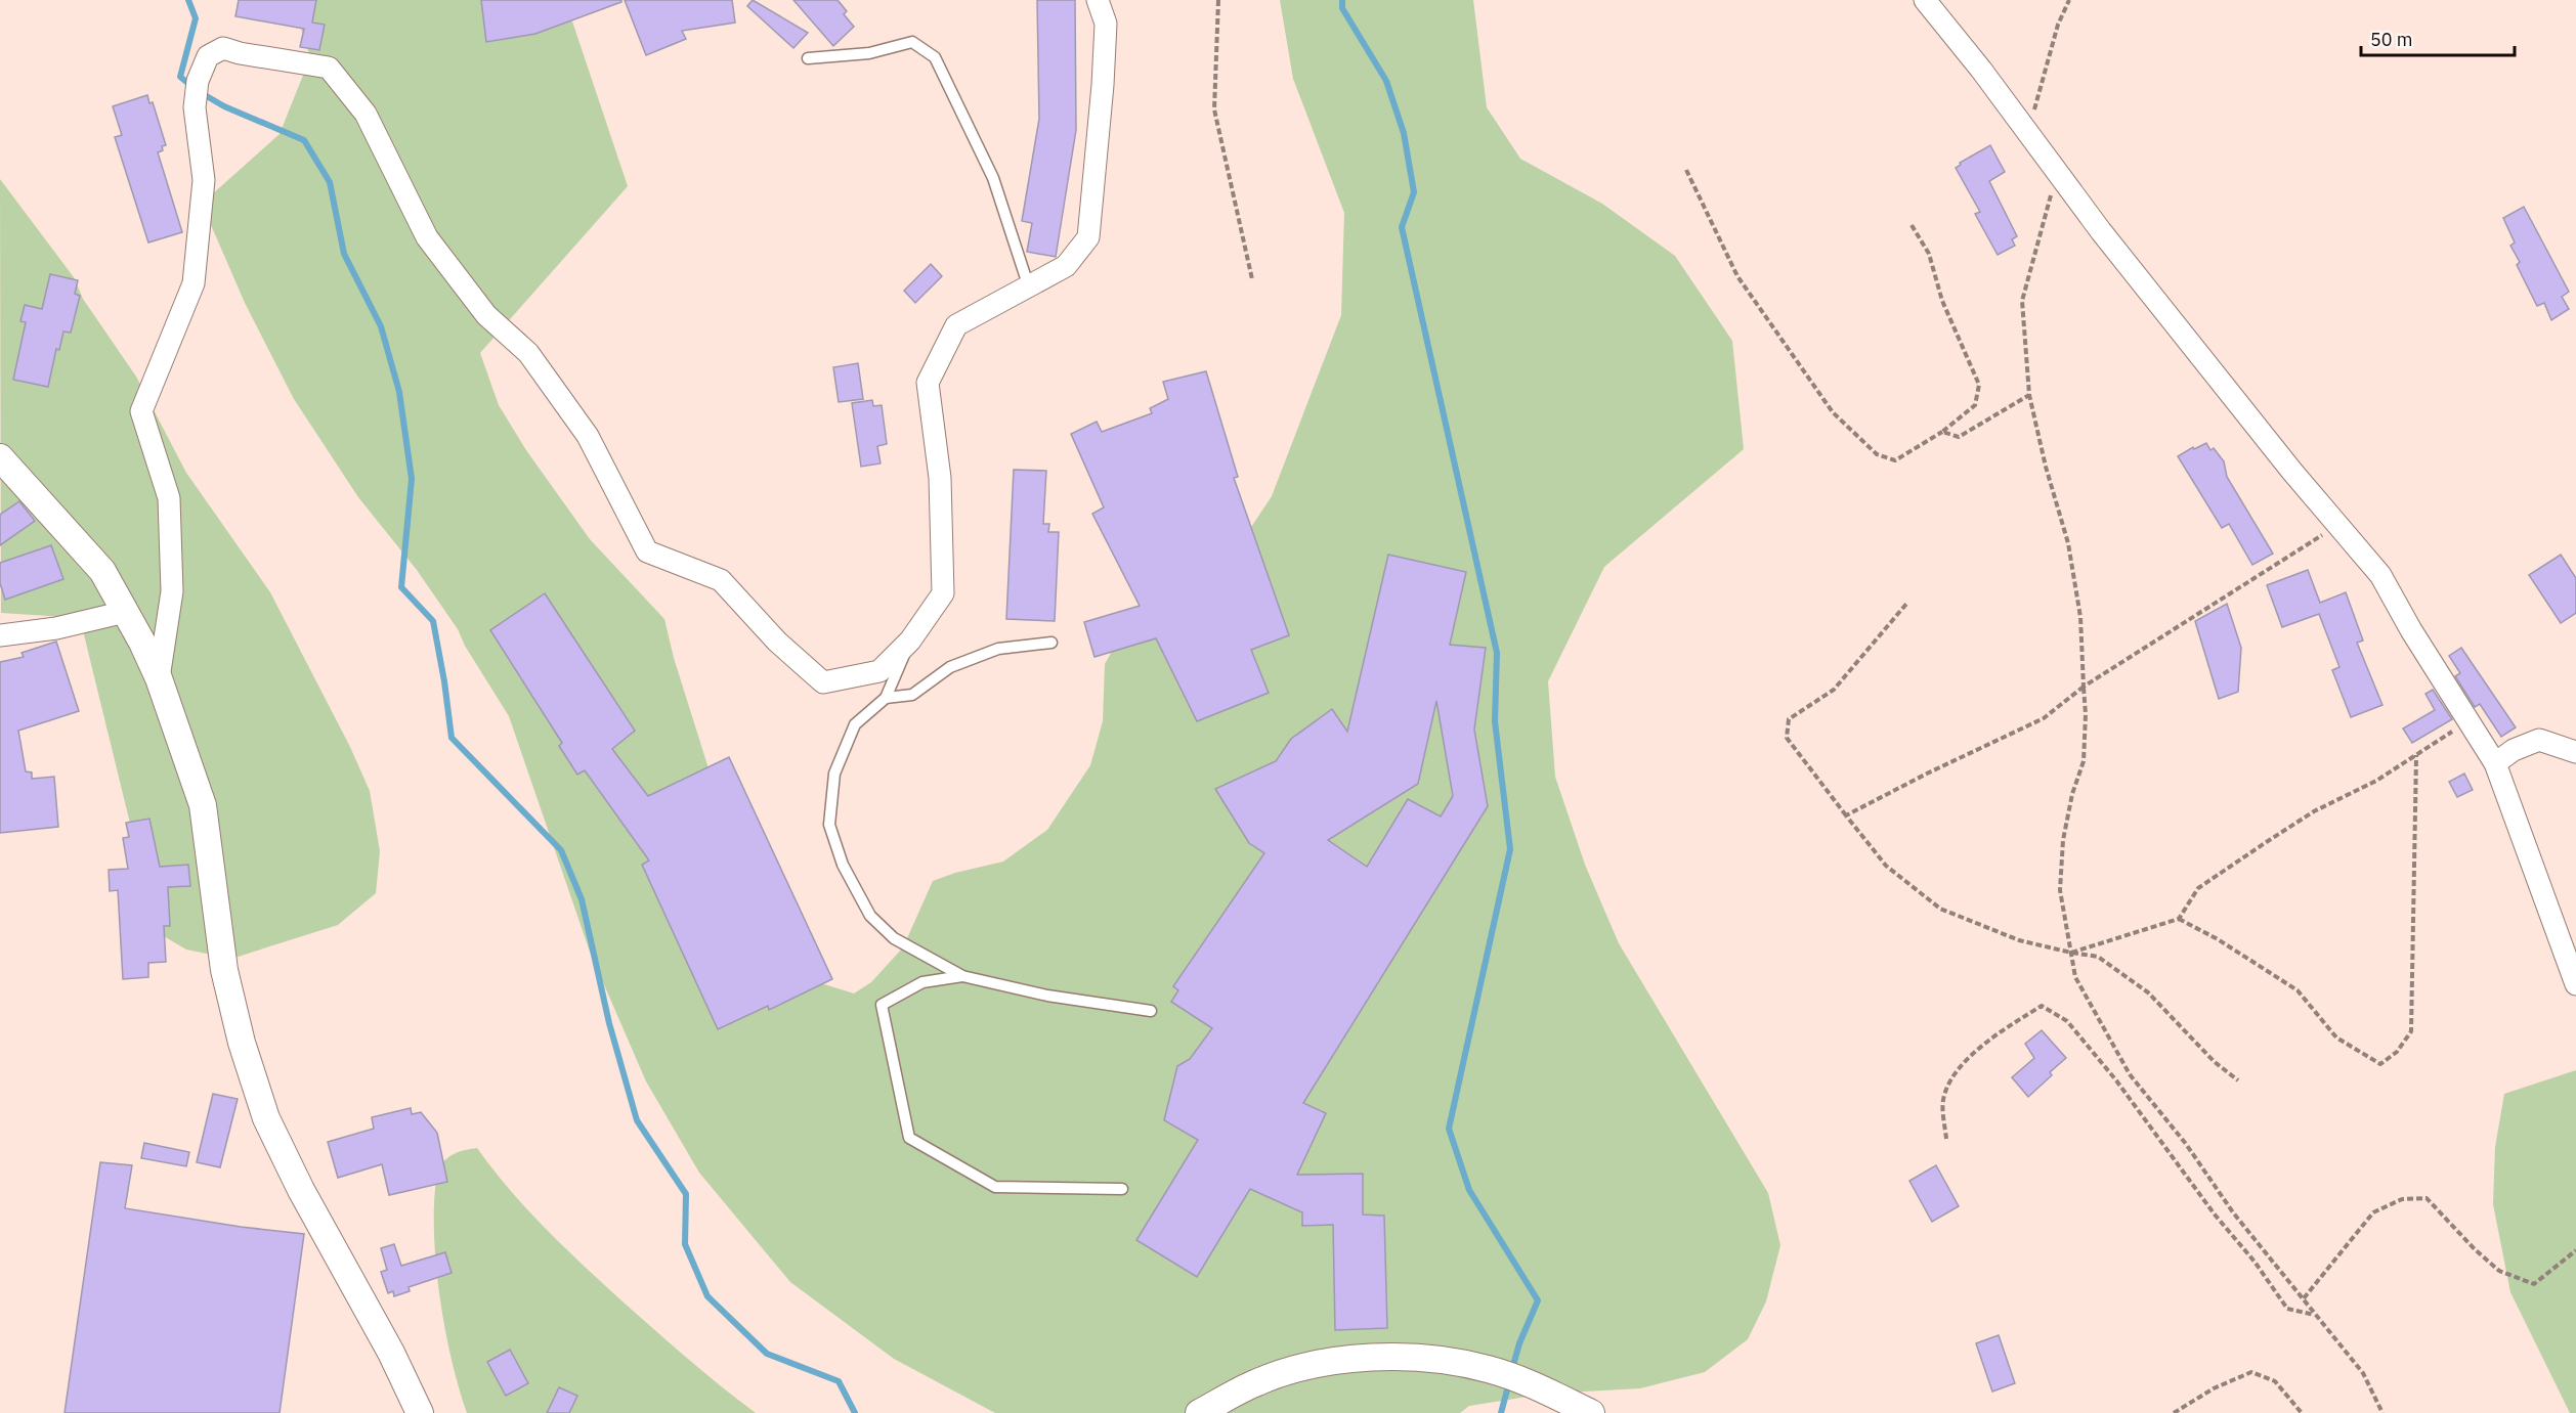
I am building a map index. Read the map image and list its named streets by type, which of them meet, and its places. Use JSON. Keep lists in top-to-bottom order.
{
  "scale_bar": "50 m"
}
